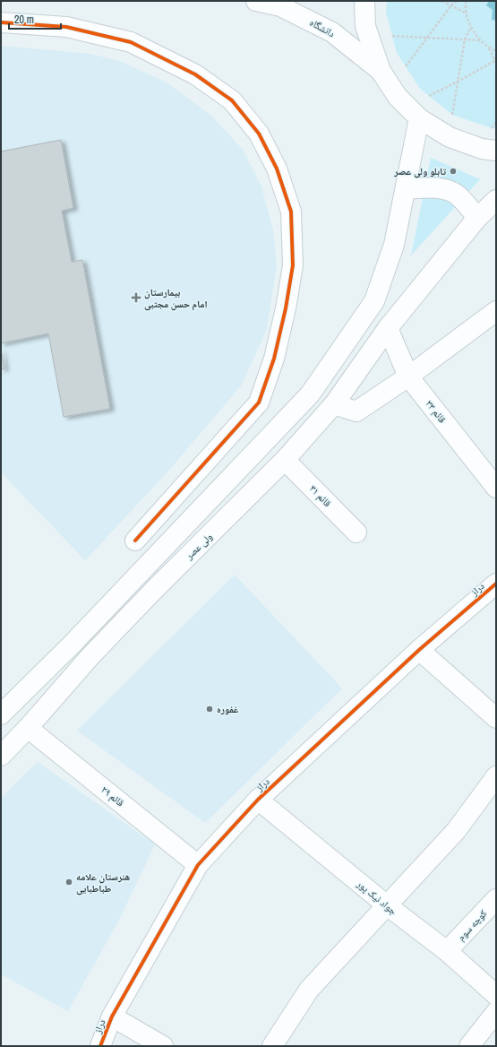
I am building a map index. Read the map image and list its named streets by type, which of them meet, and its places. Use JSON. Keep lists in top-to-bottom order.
{
  "streets": {
    "street": [
      "دانشگاه",
      "قائم ۳۳",
      "قائم ۳۱",
      "ولی عصر",
      "دراز",
      "قائم ۲۹",
      "جواد نیک پور",
      "کوچه سوم"
    ]
  },
  "crossings": [
    ["قائم ۳۳", "ولی عصر"],
    ["قائم ۳۱", "ولی عصر"],
    ["ولی عصر", "قائم ۲۹"],
    ["دراز", "قائم ۲۹"],
    ["دراز", "جواد نیک پور"],
    ["جواد نیک پور", "کوچه سوم"]
  ],
  "places": {
    "other": ["تابلو ولی عصر", "غفوره", "هنرستان علامه طباطبایی"],
    "health": ["بیمارستان امام حسن مجتبی"]
  },
  "scale_bar": "20 m"
}
